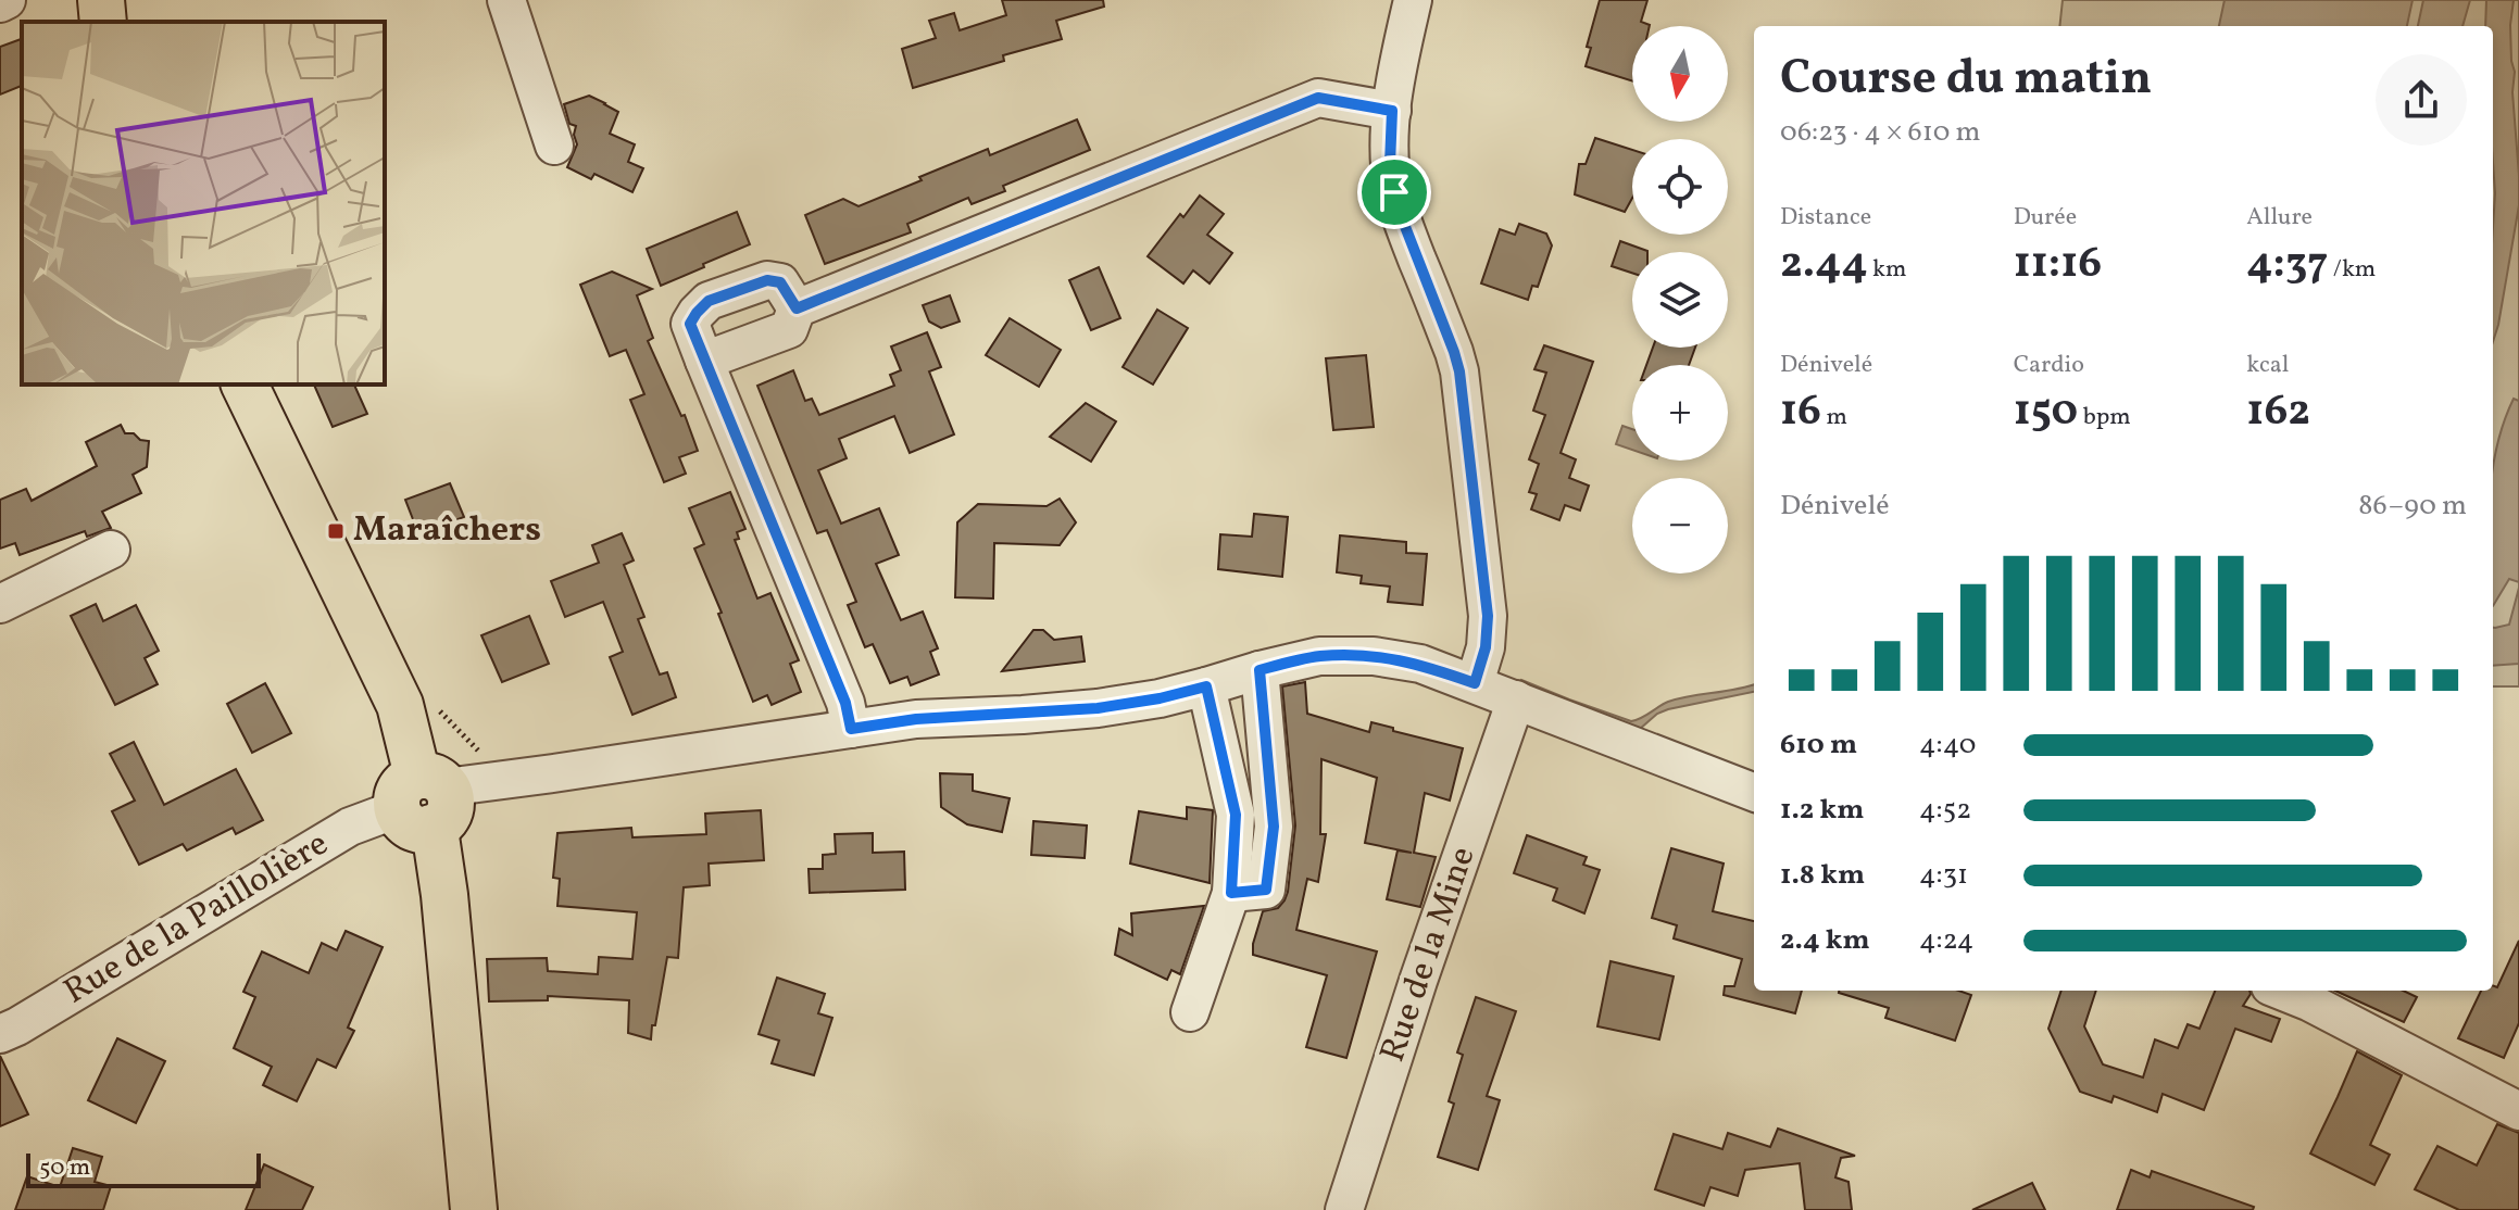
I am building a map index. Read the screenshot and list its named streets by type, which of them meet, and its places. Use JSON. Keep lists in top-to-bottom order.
{
  "streets": {
    "street": ["Rue de la Paillolière", "Rue de la Mine"]
  },
  "crossings": [
    ["Rue de la Paillolière", "Rue de la Mine"]
  ],
  "places": {
    "transit": ["Maraîchers"]
  },
  "scale_bar": "50 m",
  "north": "bottom",
  "page": {
    "map_buttons": ["+", "−"],
    "heading": ["Course du matin", "06:23 · 4 × 610 m"],
    "stats": [
      ["Distance", "2.44 km"],
      ["Durée", "11:16"],
      ["Allure", "4:37 /km"],
      ["Dénivelé", "16 m"],
      ["Cardio", "150 bpm"],
      ["kcal", "162"]
    ],
    "chart": ["Dénivelé", "86–90 m"],
    "list": [
      {
        "name": "610 m",
        "note": "4:40"
      },
      {
        "name": "1.2 km",
        "note": "4:52"
      },
      {
        "name": "1.8 km",
        "note": "4:31"
      },
      {
        "name": "2.4 km",
        "note": "4:24"
      }
    ],
    "scale": "50 m"
  }
}
